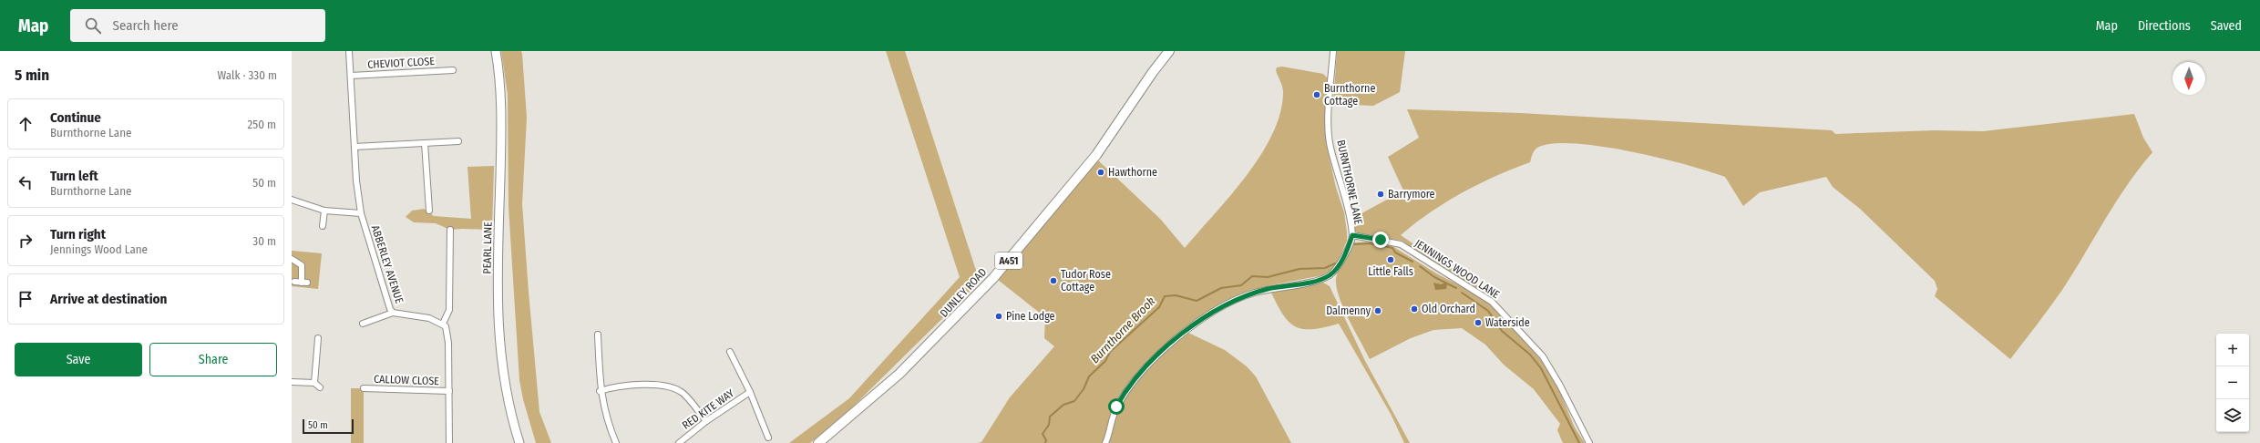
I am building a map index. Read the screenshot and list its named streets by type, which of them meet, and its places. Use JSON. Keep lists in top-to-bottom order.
{
  "streets": {
    "main road": ["PEARL LANE", "A451", "DUNLEY ROAD"],
    "street": [
      "CHEVIOT CLOSE",
      "BURNTHORNE LANE",
      "ABBERLEY AVENUE",
      "JENNINGS WOOD LANE",
      "CALLOW CLOSE",
      "RED KITE WAY"
    ]
  },
  "crossings": [
    ["CHEVIOT CLOSE", "ABBERLEY AVENUE"],
    ["BURNTHORNE LANE", "JENNINGS WOOD LANE"]
  ],
  "water": ["Burnthorne Brook"],
  "places": [
    "Burnthorne Cottage",
    "Hawthorne",
    "Barrymore",
    "Little Falls",
    "Tudor Rose Cottage",
    "Old Orchard",
    "Dalmenny",
    "Pine Lodge",
    "Waterside"
  ],
  "scale_bar": "50 m",
  "north": "bottom",
  "page": {
    "header": "Map",
    "search": "Search here",
    "nav": ["Map", "Directions", "Saved"],
    "heading": ["5 min", "Walk · 330 m"],
    "list": [
      ["Continue", "Burnthorne Lane", "250 m"],
      ["Turn left", "Burnthorne Lane", "50 m"],
      ["Turn right", "Jennings Wood Lane", "30 m"],
      "Arrive at destination"
    ],
    "buttons": ["Save", "Share"],
    "map_buttons": ["+", "−"],
    "scale": "50 m"
  }
}
